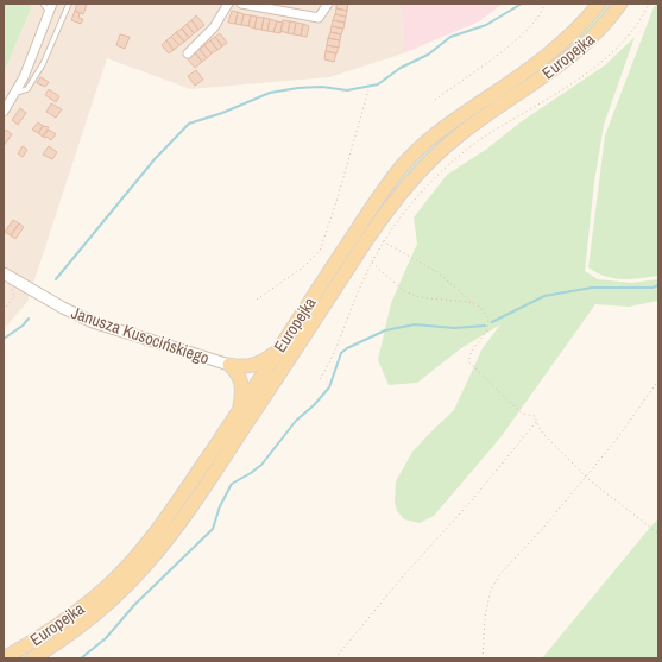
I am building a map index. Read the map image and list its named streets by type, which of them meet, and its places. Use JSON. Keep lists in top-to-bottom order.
{
  "streets": {
    "main road": ["Europejka"],
    "street": ["Janusza Kusocińskiego"]
  }
}
